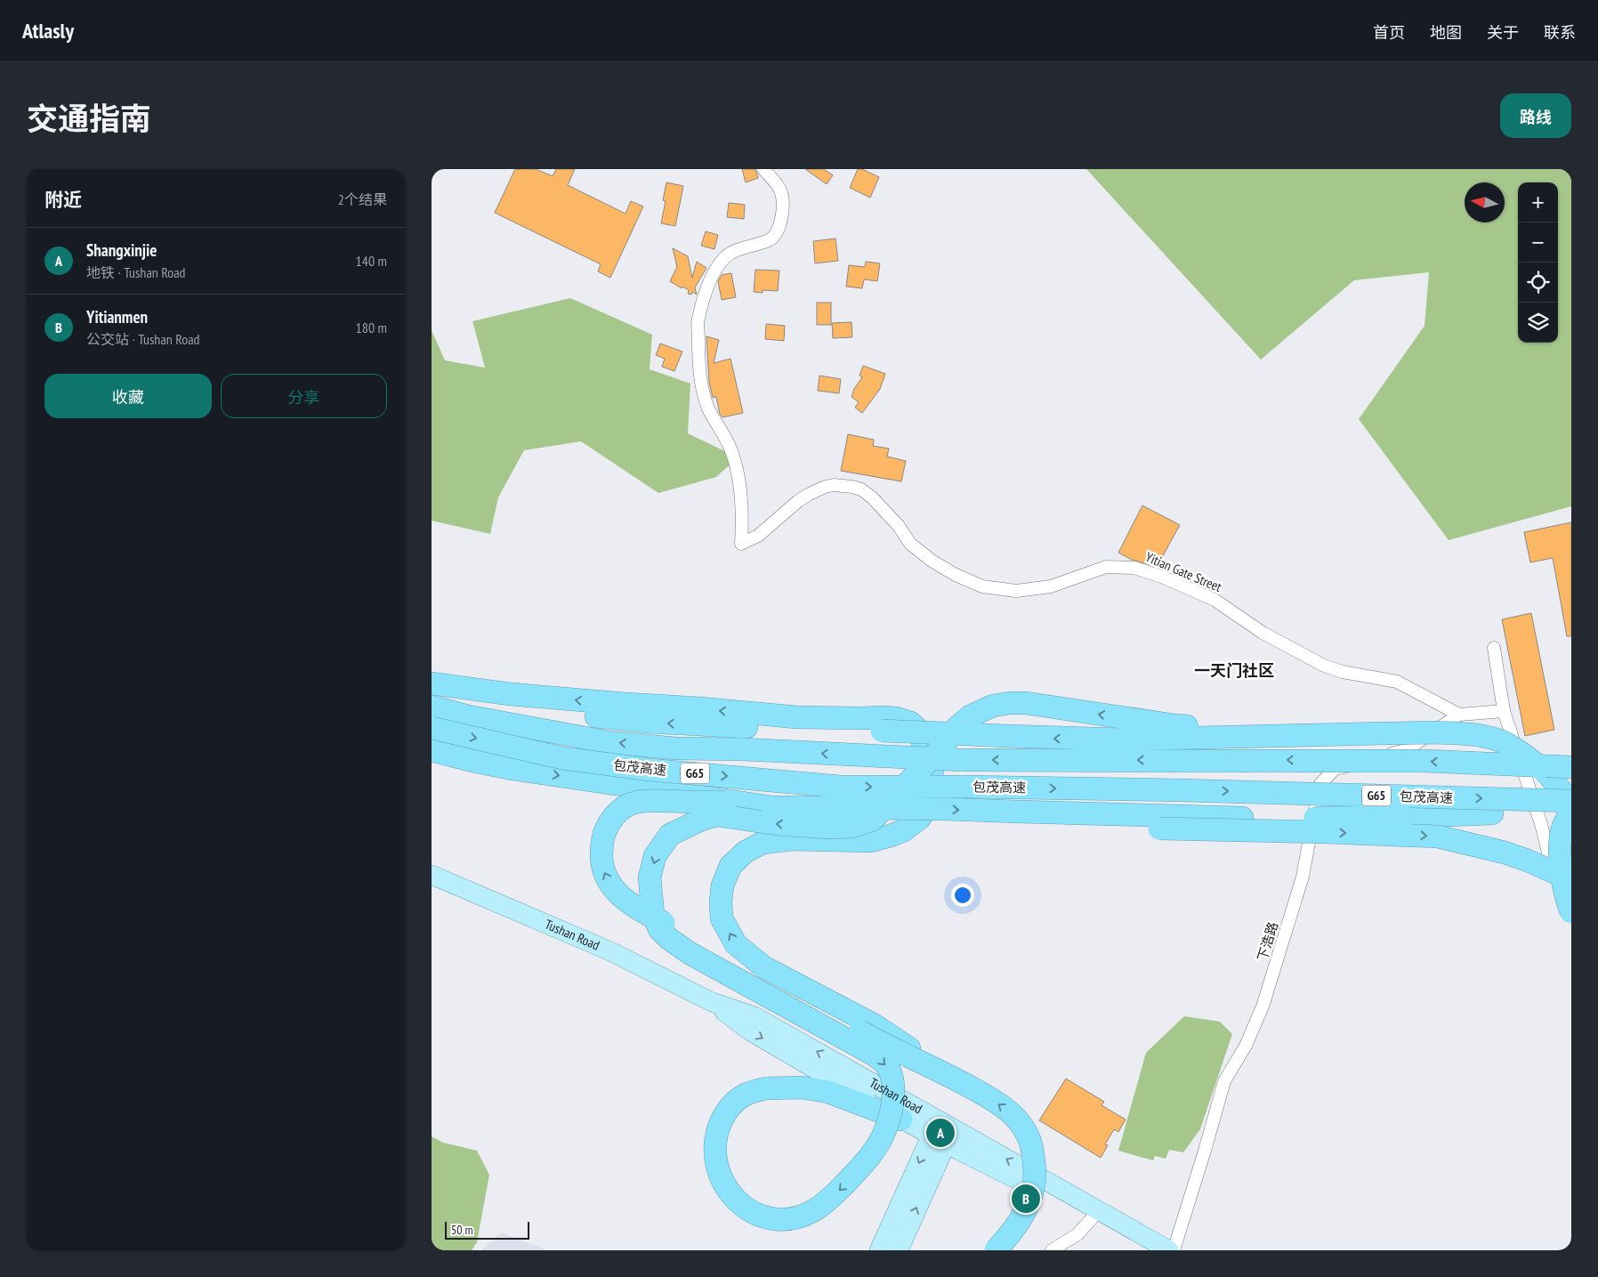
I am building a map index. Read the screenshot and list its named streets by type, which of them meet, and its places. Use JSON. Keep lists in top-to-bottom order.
{
  "streets": {
    "highway": ["包茂高速", "G65"],
    "main road": ["Tushan Road"],
    "street": ["Yitian Gate Street", "下浩路"]
  },
  "crossings": [
    ["Yitian Gate Street", "下浩路"]
  ],
  "districts": ["一天门社区"],
  "scale_bar": "50 m",
  "north": "left",
  "page": {
    "header": "Atlasly",
    "nav": [
      "首页",
      "地图",
      "关于",
      "联系"
    ],
    "title": "交通指南",
    "buttons": [
      "路线",
      ["收藏", "分享"]
    ],
    "heading": ["附近", "2个结果"],
    "map_buttons": ["+", "−"],
    "list": [
      {
        "mark": "A",
        "name": "Shangxinjie",
        "note": "地铁 · Tushan Road",
        "value": "140 m"
      },
      {
        "mark": "B",
        "name": "Yitianmen",
        "note": "公交站 · Tushan Road",
        "value": "180 m"
      }
    ],
    "pins": ["A", "B"],
    "scale": "50 m"
  }
}
